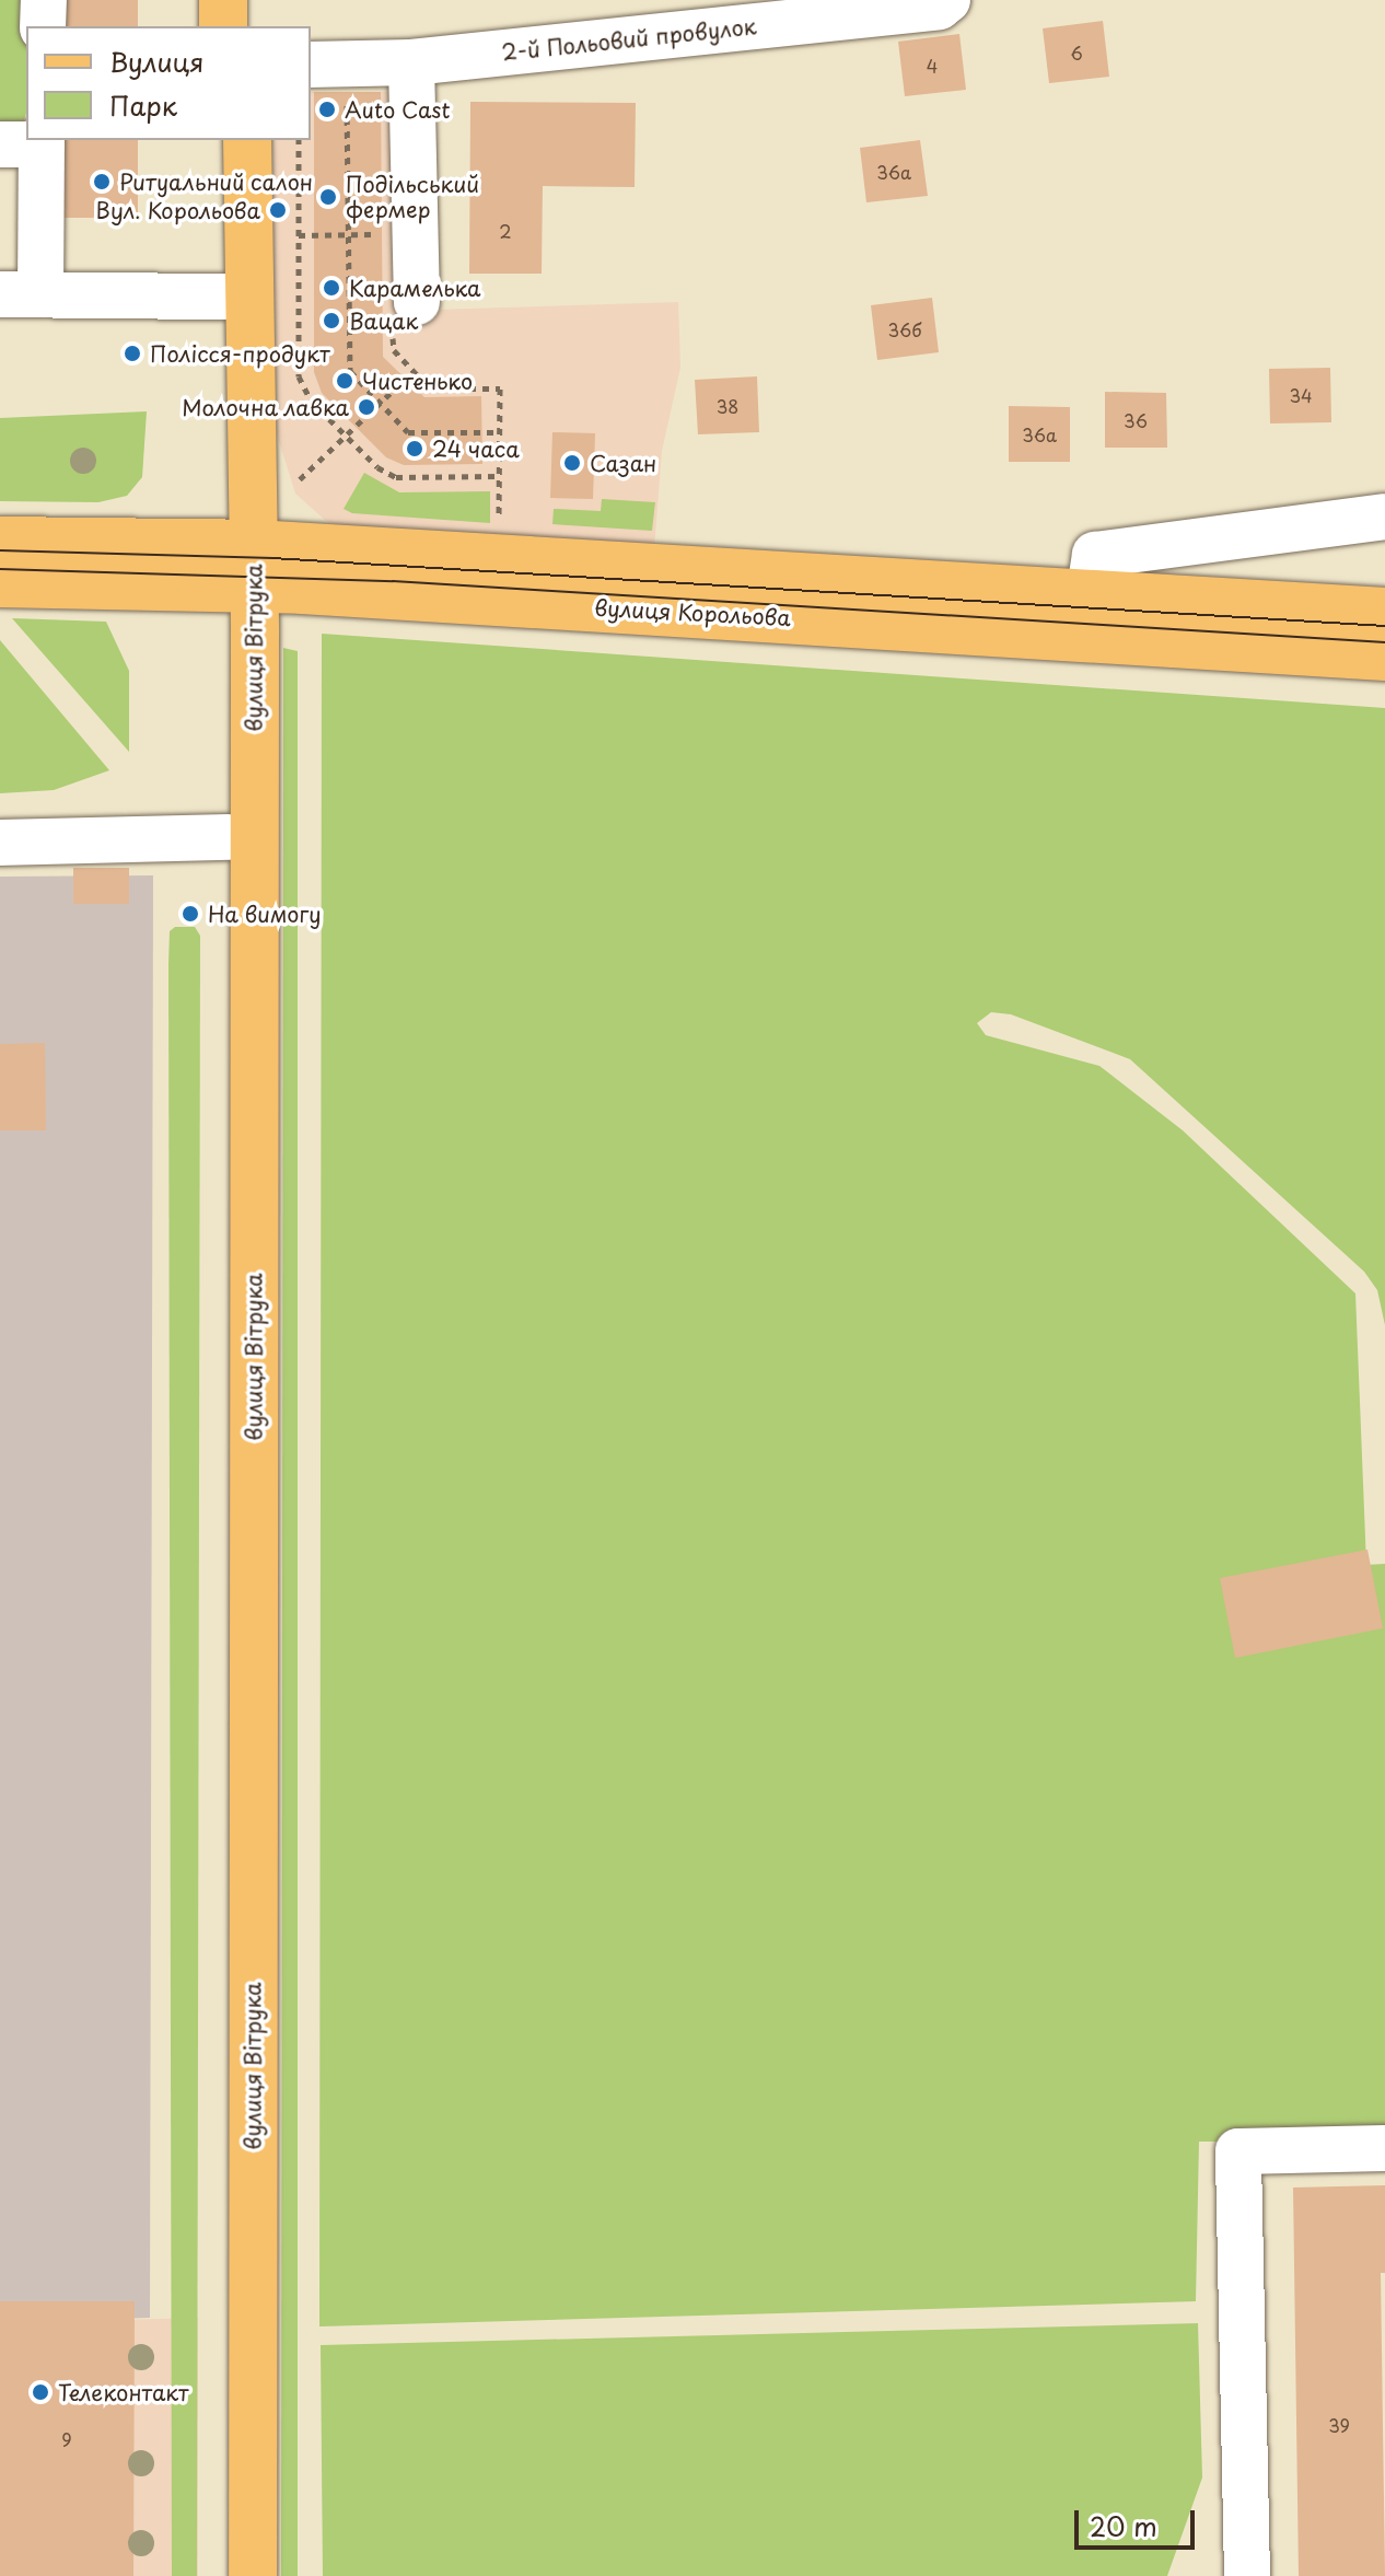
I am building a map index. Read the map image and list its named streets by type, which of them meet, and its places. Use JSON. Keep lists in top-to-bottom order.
{
  "streets": {
    "main road": ["вулиця Корольова", "вулиця Вітрука"],
    "street": ["2-й Польовий провулок"]
  },
  "crossings": [
    ["вулиця Корольова", "вулиця Вітрука"]
  ],
  "places": [
    "Auto Cast",
    "Ритуальний салон",
    "Подільський фермер",
    "Вул. Корольова",
    "Карамелька",
    "Вацак",
    "Полісся-продукт",
    "Чистенько",
    "Молочна лавка",
    "24 часа",
    "Сазан",
    "На вимогу",
    "Телеконтакт"
  ],
  "house_numbers": [
    "6",
    "4",
    "36а",
    "2",
    "36б",
    "34",
    "38",
    "36",
    "36а",
    "39",
    "9"
  ],
  "legend": ["Вулиця", "Парк"],
  "scale_bar": "20 m"
}
